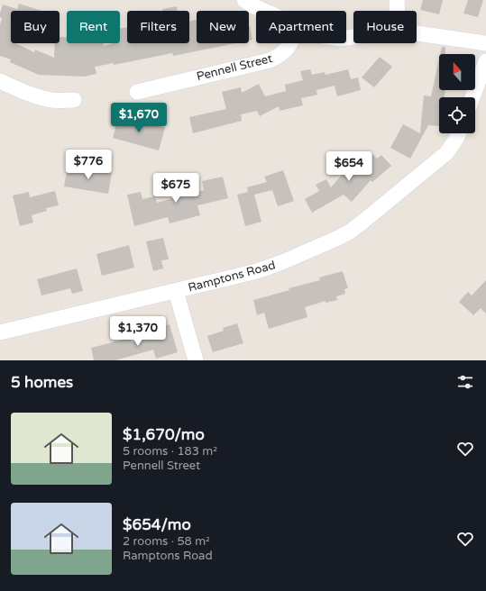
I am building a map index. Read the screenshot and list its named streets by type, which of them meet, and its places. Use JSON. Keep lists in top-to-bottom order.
{
  "streets": {
    "street": ["Pennell Street", "Ramptons Road"]
  },
  "north": "top",
  "page": {
    "chip": [
      "Buy",
      "Rent",
      "Filters",
      "New",
      "Apartment",
      "House"
    ],
    "price": [
      "$1,670",
      "$776",
      "$654",
      "$675",
      "$1,370"
    ],
    "heading": "5 homes",
    "list": [
      {
        "name": "$1,670/mo",
        "note": "5 rooms · 183 m² · Pennell Street"
      },
      {
        "name": "$654/mo",
        "note": "2 rooms · 58 m² · Ramptons Road"
      }
    ]
  }
}
